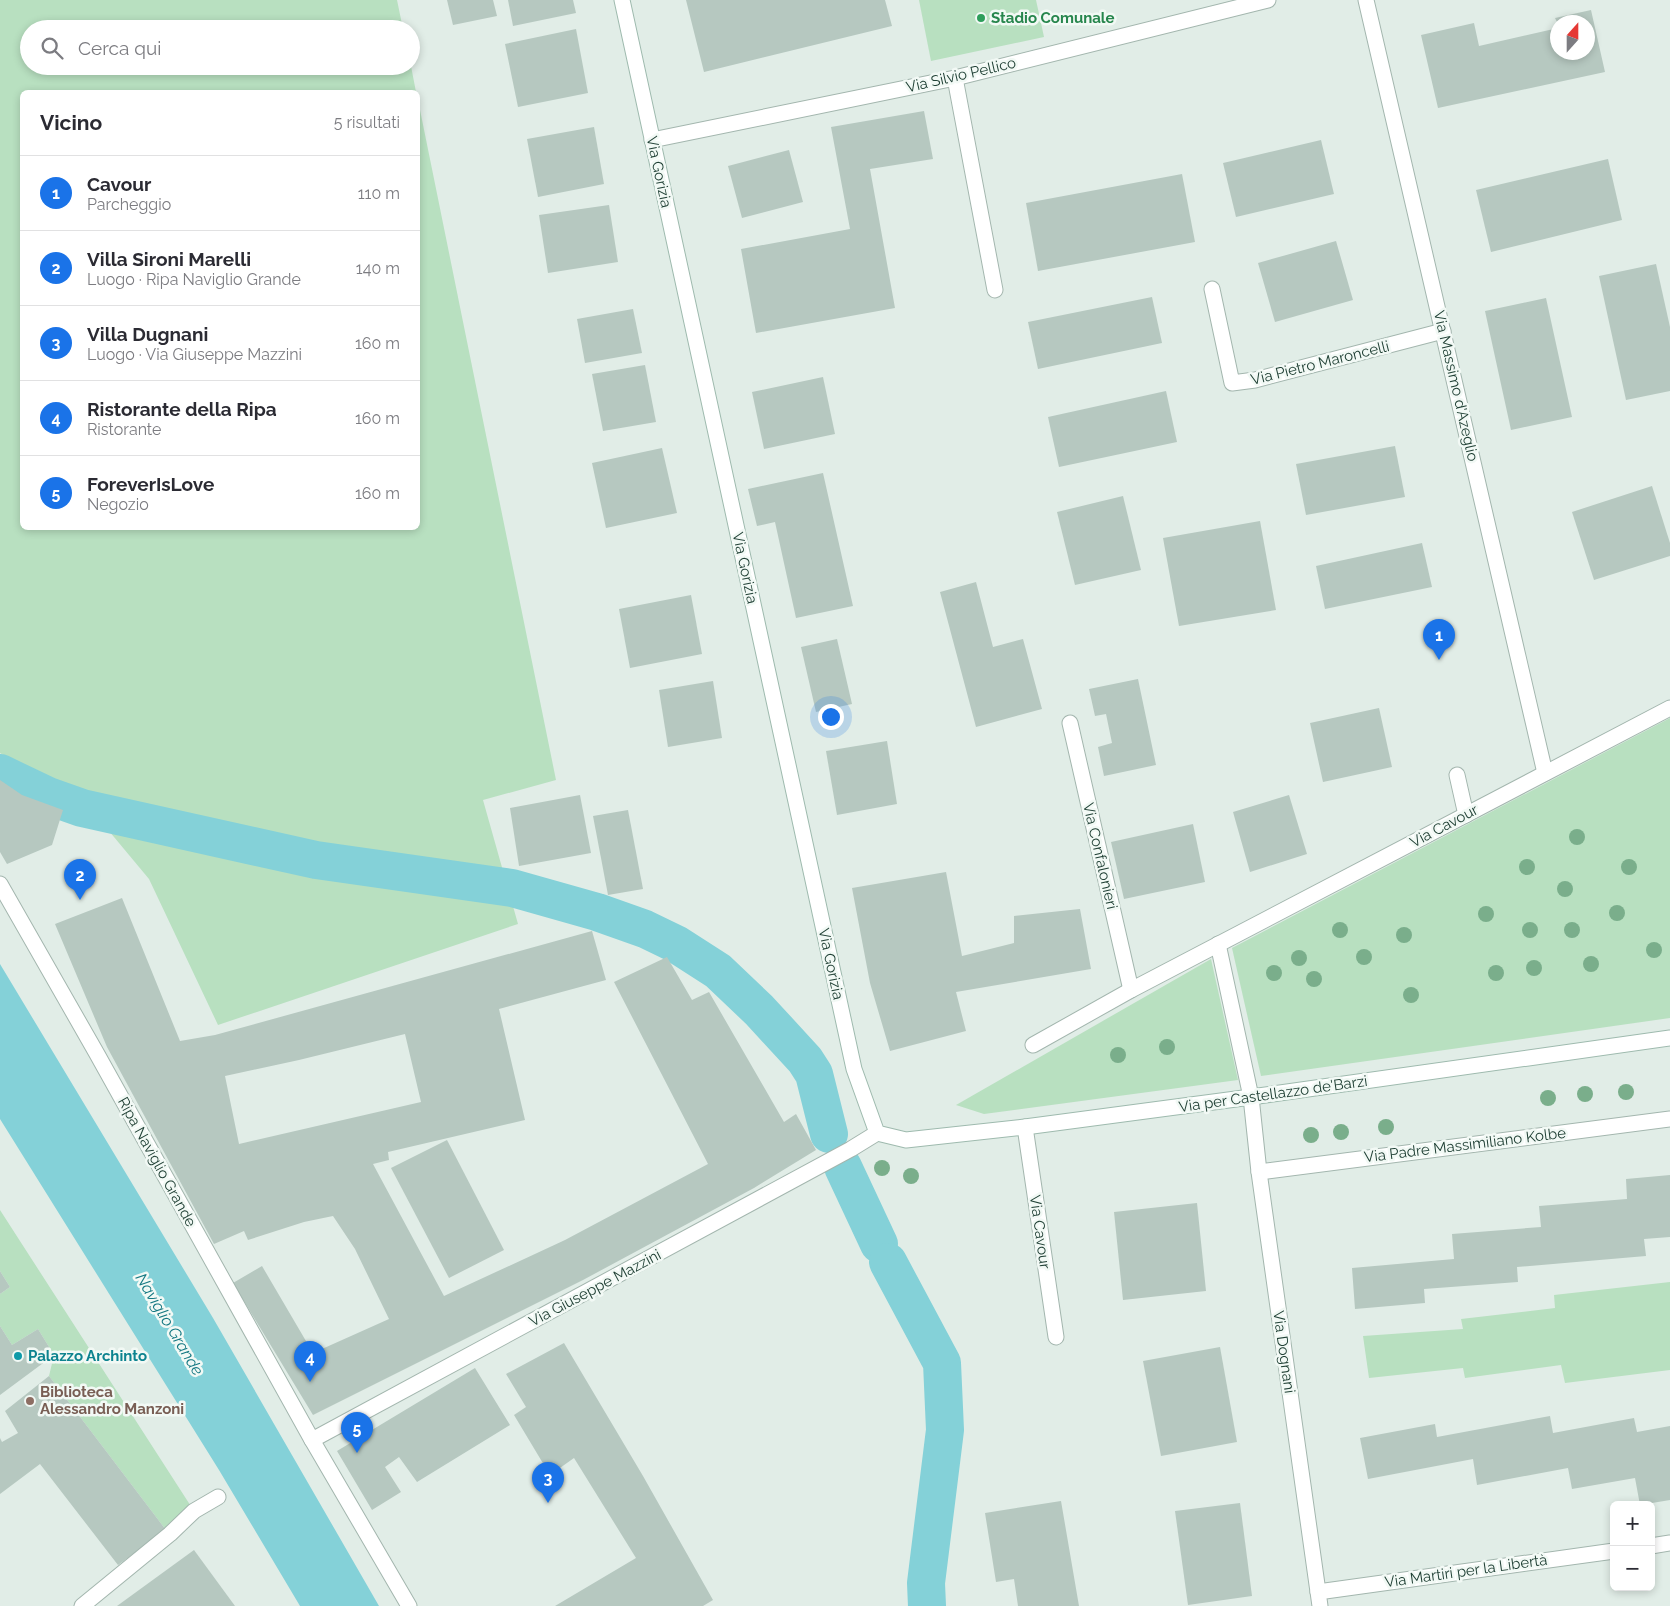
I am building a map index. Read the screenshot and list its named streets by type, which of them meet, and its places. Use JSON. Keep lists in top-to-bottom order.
{
  "streets": {
    "street": [
      "Via Silvio Pellico",
      "Via Gorizia",
      "Via Pietro Maroncelli",
      "Via Massimo d'Azeglio",
      "Via Cavour",
      "Via Confalonieri",
      "Via per Castellazzo de'Barzi",
      "Via Padre Massimiliano Kolbe",
      "Ripa Naviglio Grande",
      "Via Giuseppe Mazzini",
      "Via Dognani",
      "Via Martiri per la Libertà"
    ]
  },
  "crossings": [
    ["Via Silvio Pellico", "Via Gorizia"],
    ["Via Gorizia", "Via per Castellazzo de'Barzi"],
    ["Via Gorizia", "Via Giuseppe Mazzini"],
    ["Via Pietro Maroncelli", "Via Massimo d'Azeglio"],
    ["Via Massimo d'Azeglio", "Via Cavour"],
    ["Via Cavour", "Via Confalonieri"],
    ["Via Cavour", "Via per Castellazzo de'Barzi"],
    ["Via per Castellazzo de'Barzi", "Via Giuseppe Mazzini"],
    ["Via per Castellazzo de'Barzi", "Via Dognani"],
    ["Via Padre Massimiliano Kolbe", "Via Dognani"],
    ["Ripa Naviglio Grande", "Via Giuseppe Mazzini"],
    ["Via Dognani", "Via Martiri per la Libertà"]
  ],
  "water": ["Naviglio Grande"],
  "places": ["Stadio Comunale", "Palazzo Archinto", "Biblioteca Alessandro Manzoni"],
  "north": "top",
  "page": {
    "search": "Cerca qui",
    "heading": ["Vicino", "5 risultati"],
    "list": [
      {
        "mark": "1",
        "name": "Cavour",
        "note": "Parcheggio",
        "value": "110 m"
      },
      {
        "mark": "2",
        "name": "Villa Sironi Marelli",
        "note": "Luogo · Ripa Naviglio Grande",
        "value": "140 m"
      },
      {
        "mark": "3",
        "name": "Villa Dugnani",
        "note": "Luogo · Via Giuseppe Mazzini",
        "value": "160 m"
      },
      {
        "mark": "4",
        "name": "Ristorante della Ripa",
        "note": "Ristorante",
        "value": "160 m"
      },
      {
        "mark": "5",
        "name": "ForeverIsLove",
        "note": "Negozio",
        "value": "160 m"
      }
    ],
    "pins": [
      "1",
      "2",
      "4",
      "5",
      "3"
    ],
    "map_buttons": ["+", "−"]
  }
}
